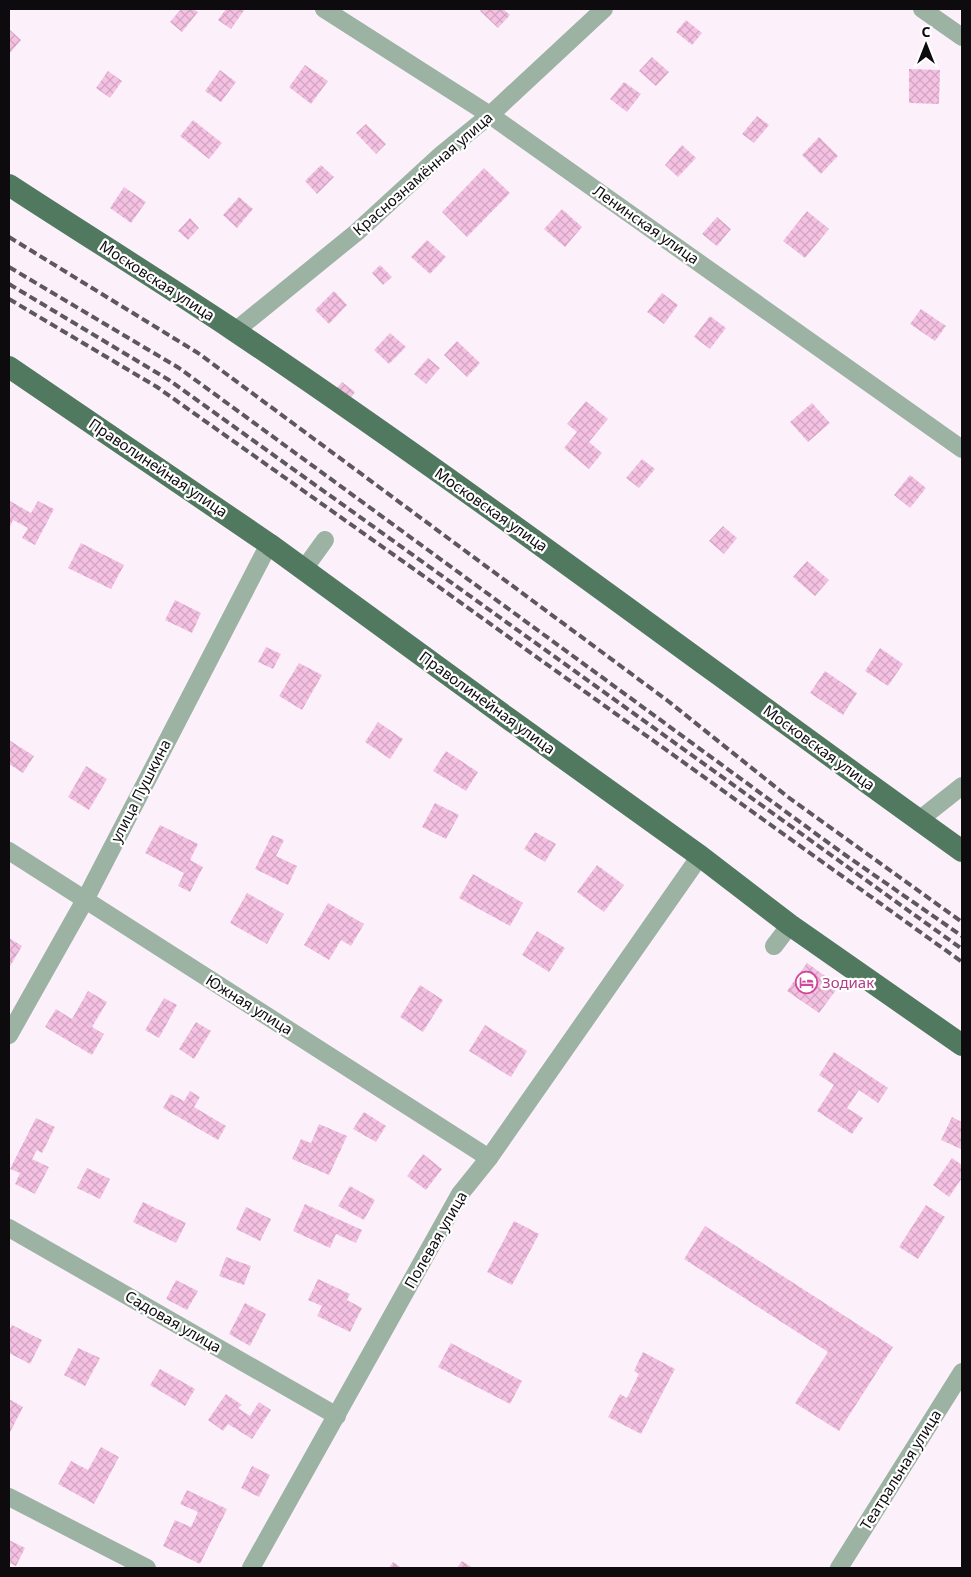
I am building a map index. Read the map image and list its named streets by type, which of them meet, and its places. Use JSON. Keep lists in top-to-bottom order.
{
  "streets": {
    "main road": ["Московская улица", "Праволинейная улица"],
    "street": [
      "Краснознамённая улица",
      "Ленинская улица",
      "улица Пушкина",
      "Южная улица",
      "Полевая улица",
      "Садовая улица",
      "Театральная улица"
    ]
  },
  "crossings": [
    ["Краснознамённая улица", "Ленинская улица"],
    ["Краснознамённая улица", "Московская улица"],
    ["Праволинейная улица", "улица Пушкина"],
    ["Праволинейная улица", "Полевая улица"],
    ["улица Пушкина", "Южная улица"],
    ["Южная улица", "Полевая улица"],
    ["Полевая улица", "Садовая улица"]
  ],
  "places": {
    "hotel": ["Зодиак"]
  },
  "north": "top"
}
